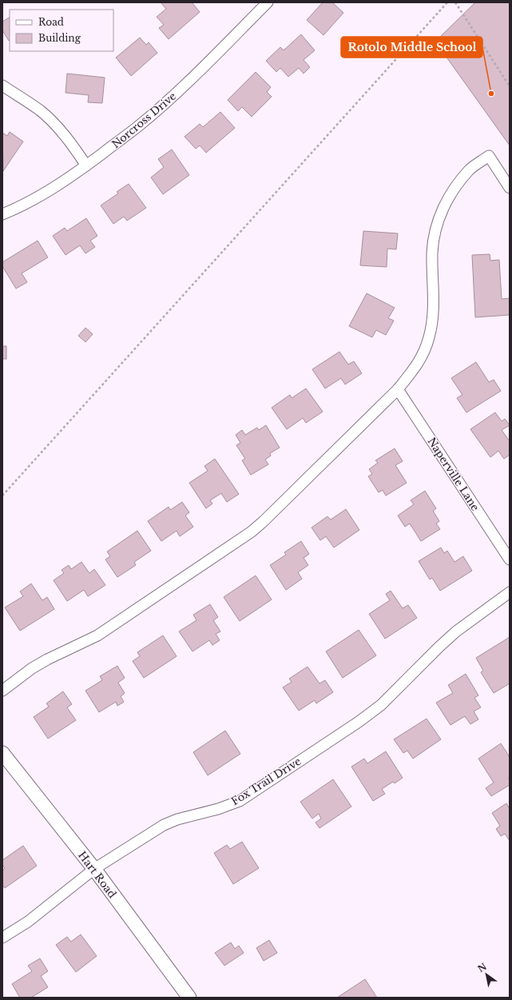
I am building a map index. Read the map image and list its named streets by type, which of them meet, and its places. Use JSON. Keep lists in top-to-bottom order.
{
  "streets": {
    "street": [
      "Norcross Drive",
      "Naperville Lane",
      "Fox Trail Drive",
      "Hart Road"
    ]
  },
  "crossings": [
    ["Fox Trail Drive", "Hart Road"]
  ],
  "places": ["Rotolo Middle School"],
  "legend": ["Road", "Building"],
  "north": "top left"
}
